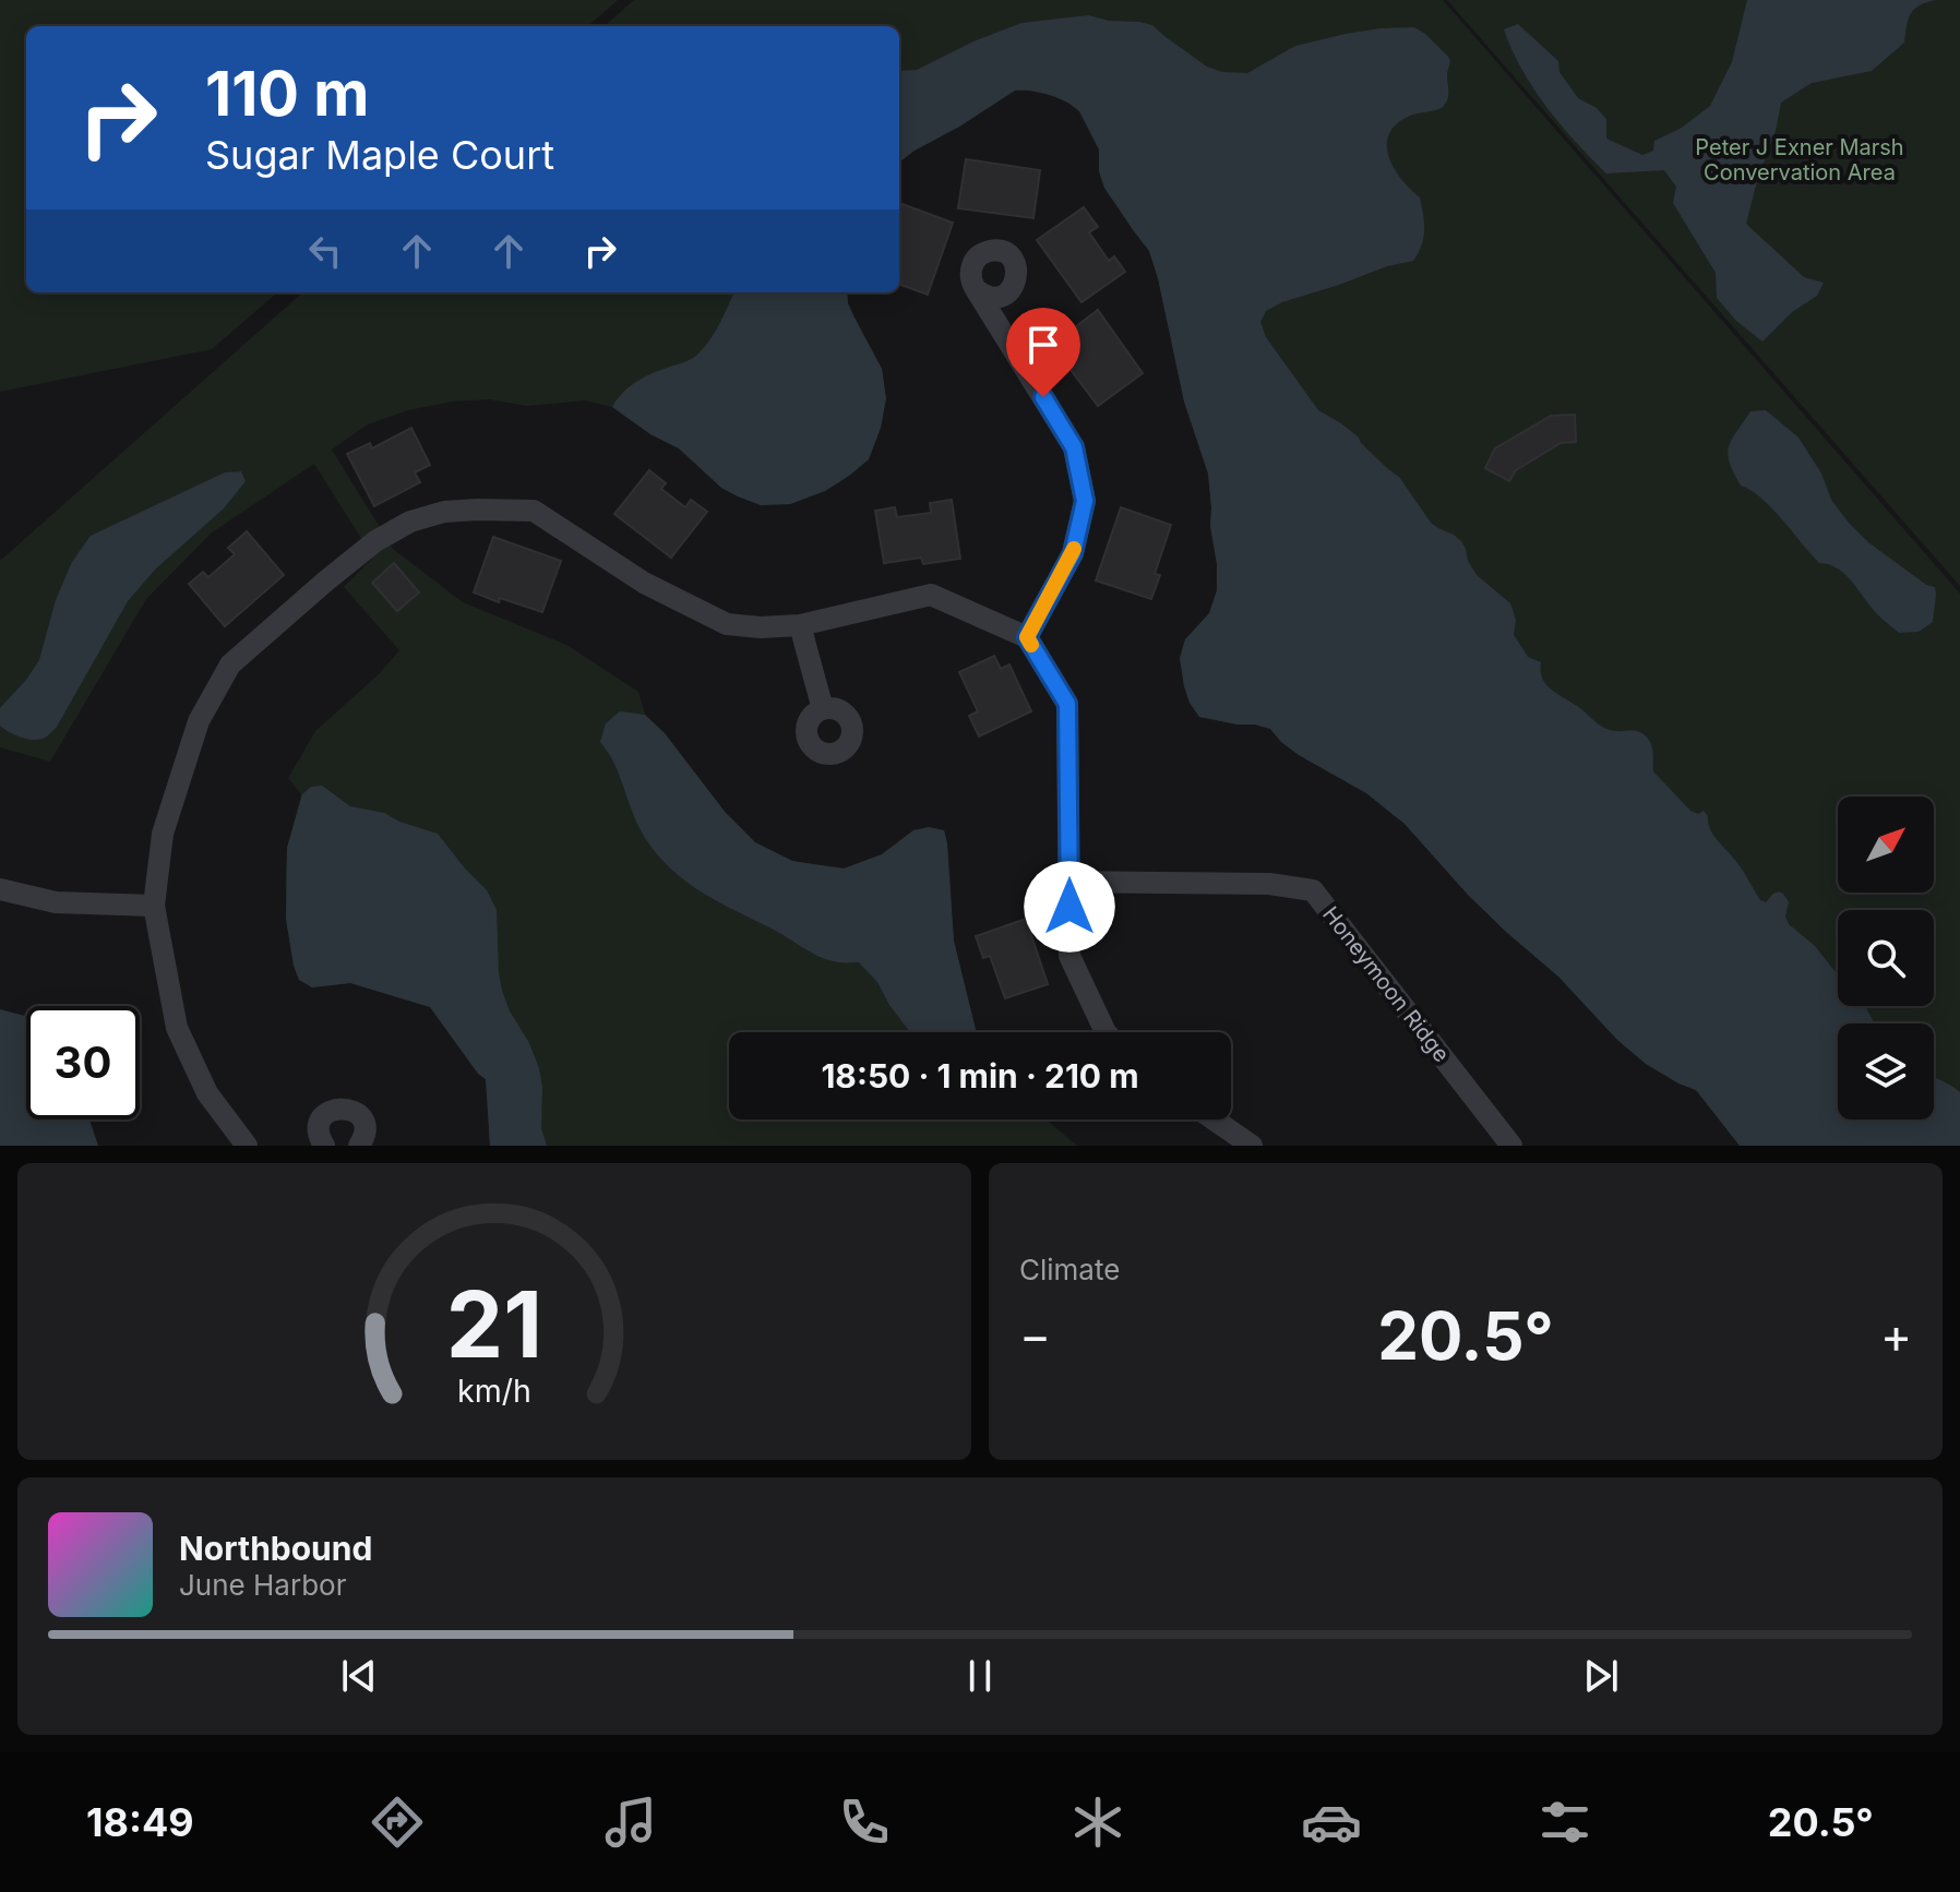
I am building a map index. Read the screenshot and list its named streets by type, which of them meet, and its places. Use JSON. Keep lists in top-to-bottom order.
{
  "streets": {
    "street": ["Honeymoon Ridge"]
  },
  "parks": ["Peter J Exner Marsh Convervation Area"],
  "north": "top right",
  "page": {
    "turn": ["110 m", "Sugar Maple Court"],
    "limit": "30",
    "trip": "18:50 · 1 min · 210 m",
    "tile": "Climate",
    "heat": ["−", "20.5°", "+"],
    "song": ["Northbound", "June Harbor"],
    "tabs": ["18:49", "20.5°"],
    "gauge": ["21", "km/h"]
  }
}
